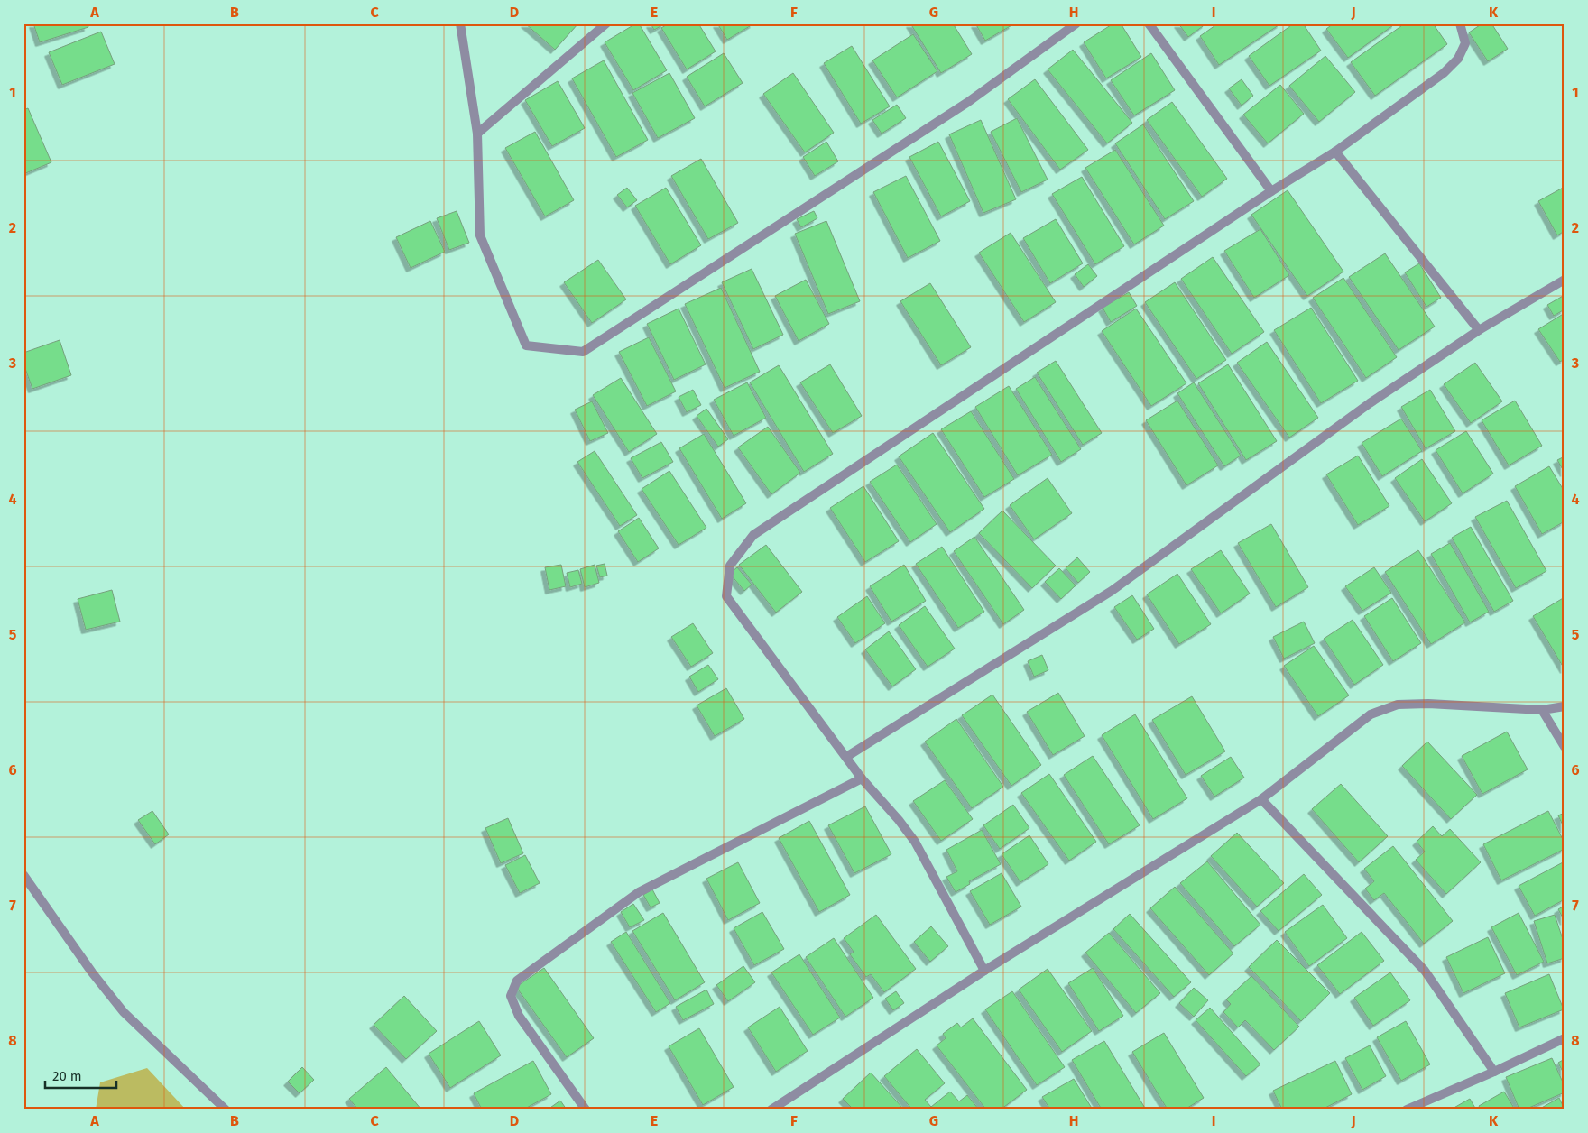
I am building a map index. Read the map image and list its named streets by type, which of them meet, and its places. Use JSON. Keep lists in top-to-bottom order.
{
  "scale_bar": "20 m",
  "grid": {
    "columns": [
      "A",
      "B",
      "C",
      "D",
      "E",
      "F",
      "G",
      "H",
      "I",
      "J",
      "K"
    ],
    "rows": [
      "1",
      "2",
      "3",
      "4",
      "5",
      "6",
      "7",
      "8"
    ]
  }
}
